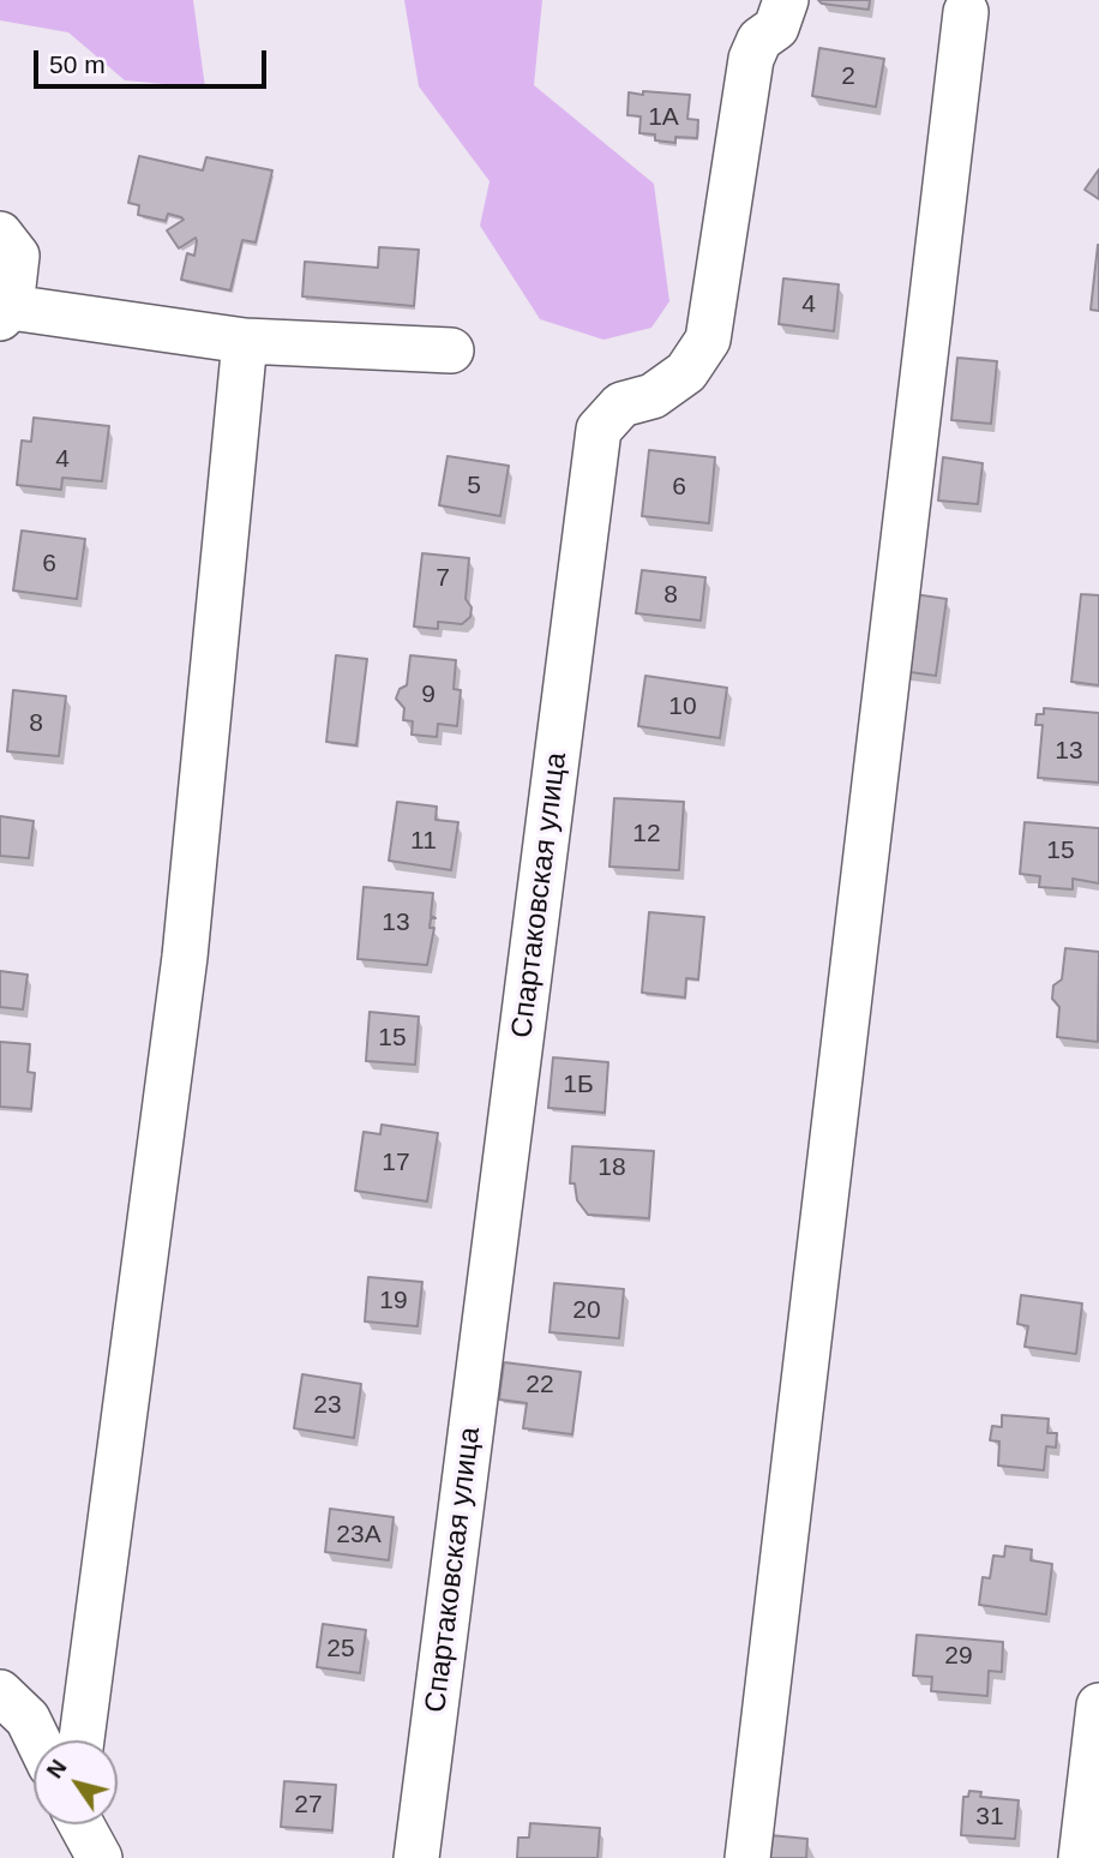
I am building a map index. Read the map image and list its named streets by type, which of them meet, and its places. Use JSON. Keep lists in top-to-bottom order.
{
  "streets": {
    "street": ["Спартаковская улица"]
  },
  "house_numbers": [
    "2",
    "1А",
    "4",
    "4",
    "5",
    "6",
    "6",
    "7",
    "8",
    "9",
    "10",
    "8",
    "13",
    "12",
    "11",
    "15",
    "13",
    "15",
    "1Б",
    "17",
    "18",
    "19",
    "20",
    "22",
    "23",
    "23А",
    "25",
    "29",
    "27",
    "31"
  ],
  "scale_bar": "50 m",
  "north": "top left"
}
